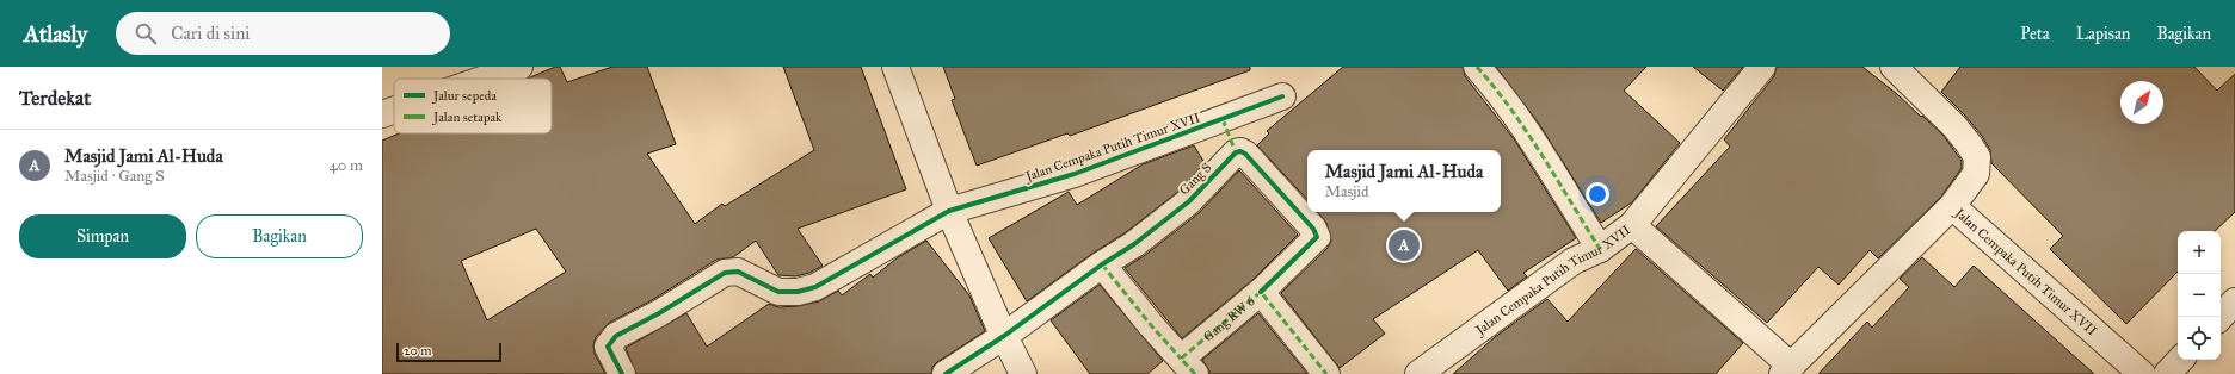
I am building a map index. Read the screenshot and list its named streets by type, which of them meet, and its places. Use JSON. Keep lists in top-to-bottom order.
{
  "streets": {
    "street": ["Jalan Cempaka Putih Timur XVII", "Gang S", "Gang RW 6"]
  },
  "crossings": [
    ["Gang S", "Gang RW 6"]
  ],
  "legend": ["Jalur sepeda", "Jalan setapak"],
  "scale_bar": "20 m",
  "north": "top right",
  "page": {
    "header": "Atlasly",
    "search": "Cari di sini",
    "nav": ["Peta", "Lapisan", "Bagikan"],
    "heading": "Terdekat",
    "list": [
      {
        "mark": "A",
        "name": "Masjid Jami Al-Huda",
        "note": "Masjid · Gang S",
        "value": "40 m"
      }
    ],
    "popup": ["Masjid Jami Al-Huda", "Masjid"],
    "buttons": ["Simpan", "Bagikan"],
    "pins": "A",
    "map_buttons": ["+", "−"],
    "scale": "20 m"
  }
}
